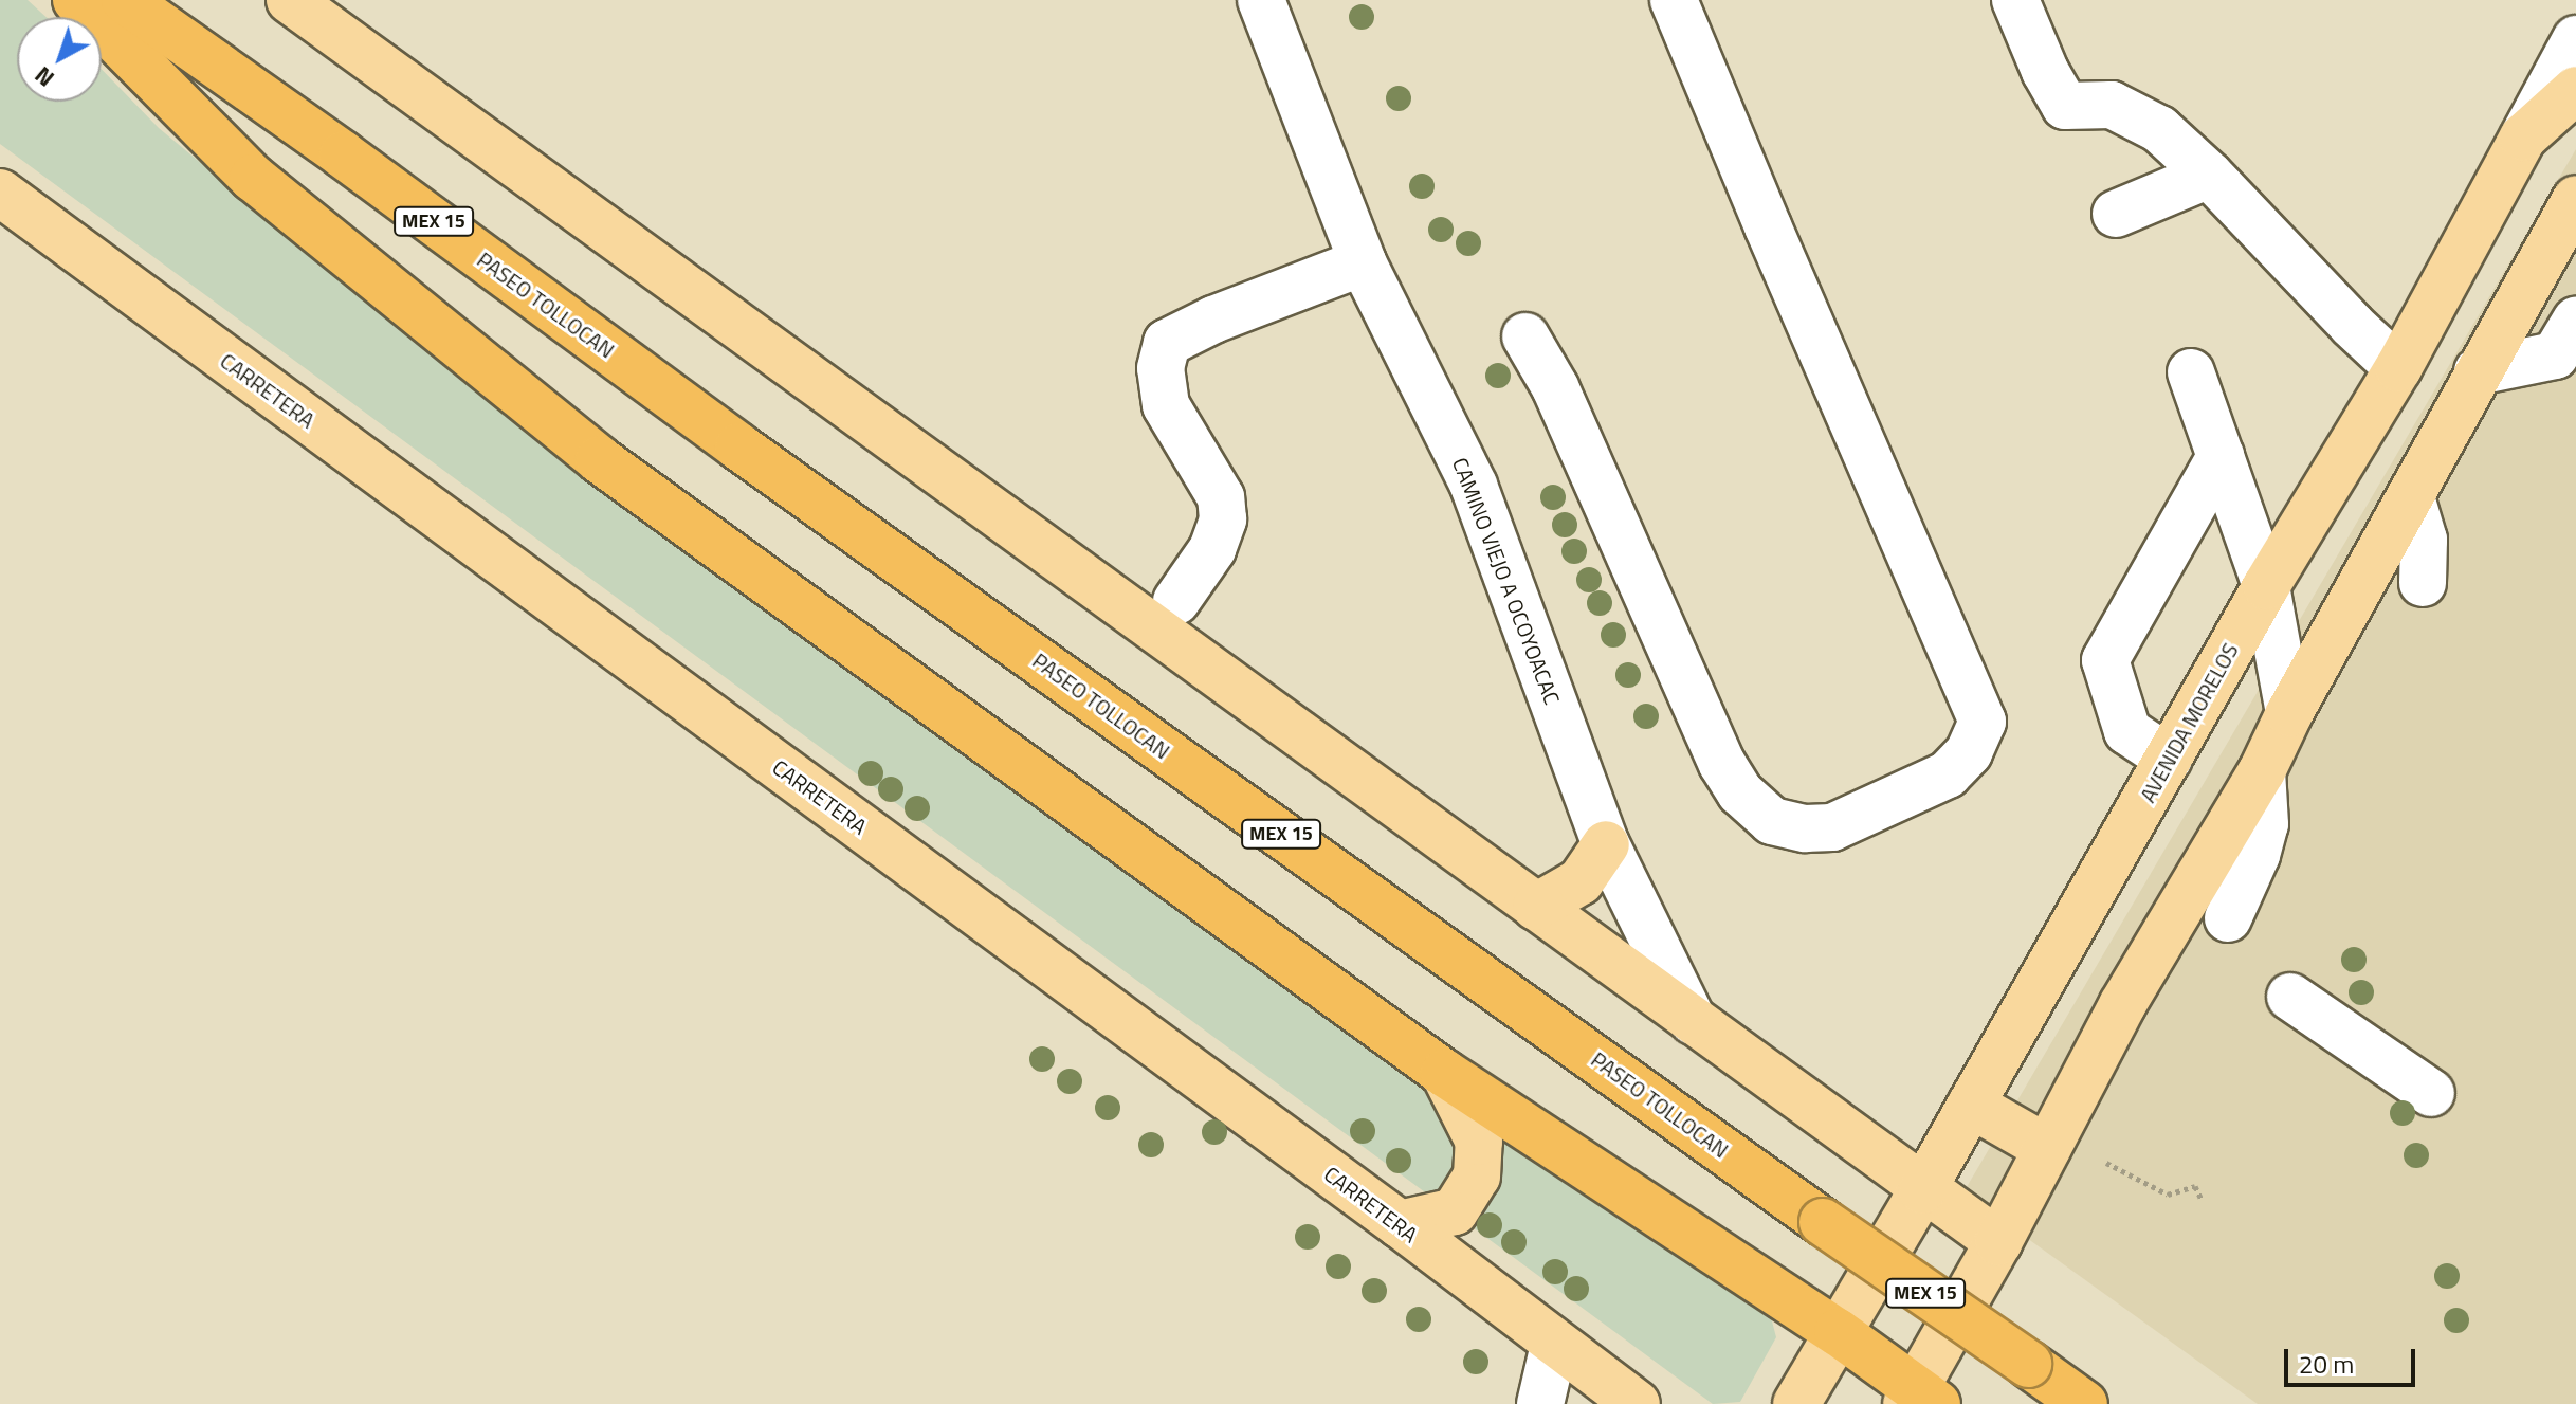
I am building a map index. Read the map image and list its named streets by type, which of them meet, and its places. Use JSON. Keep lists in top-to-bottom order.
{
  "streets": {
    "highway": ["MEX 15", "PASEO TOLLOCAN"],
    "main road": ["CARRETERA", "AVENIDA MORELOS"],
    "street": ["CAMINO VIEJO A OCOYOACAC"]
  },
  "scale_bar": "20 m",
  "north": "bottom left"
}
